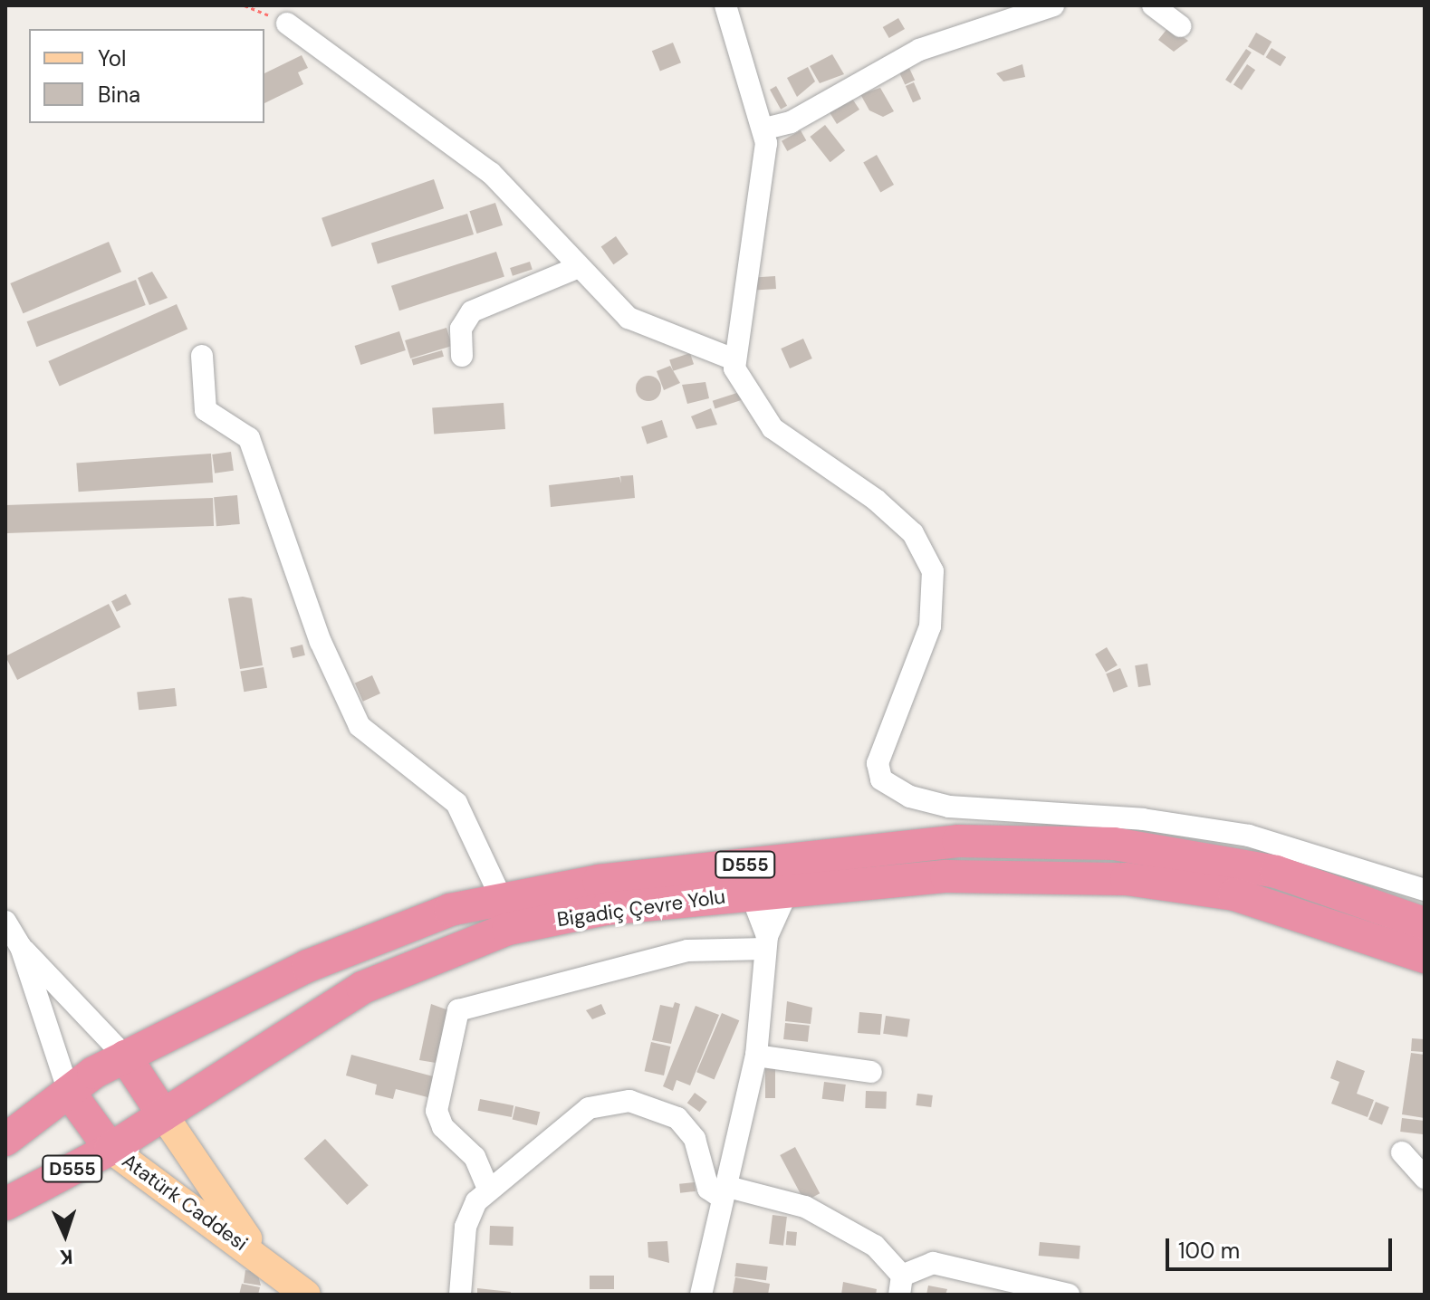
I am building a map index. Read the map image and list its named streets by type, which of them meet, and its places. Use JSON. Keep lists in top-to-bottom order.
{
  "streets": {
    "highway": ["D555", "Bigadiç Çevre Yolu"],
    "main road": ["Atatürk Caddesi"]
  },
  "crossings": [
    ["Bigadiç Çevre Yolu", "Atatürk Caddesi"]
  ],
  "legend": ["Yol", "Bina"],
  "scale_bar": "100 m",
  "north": "bottom"
}
